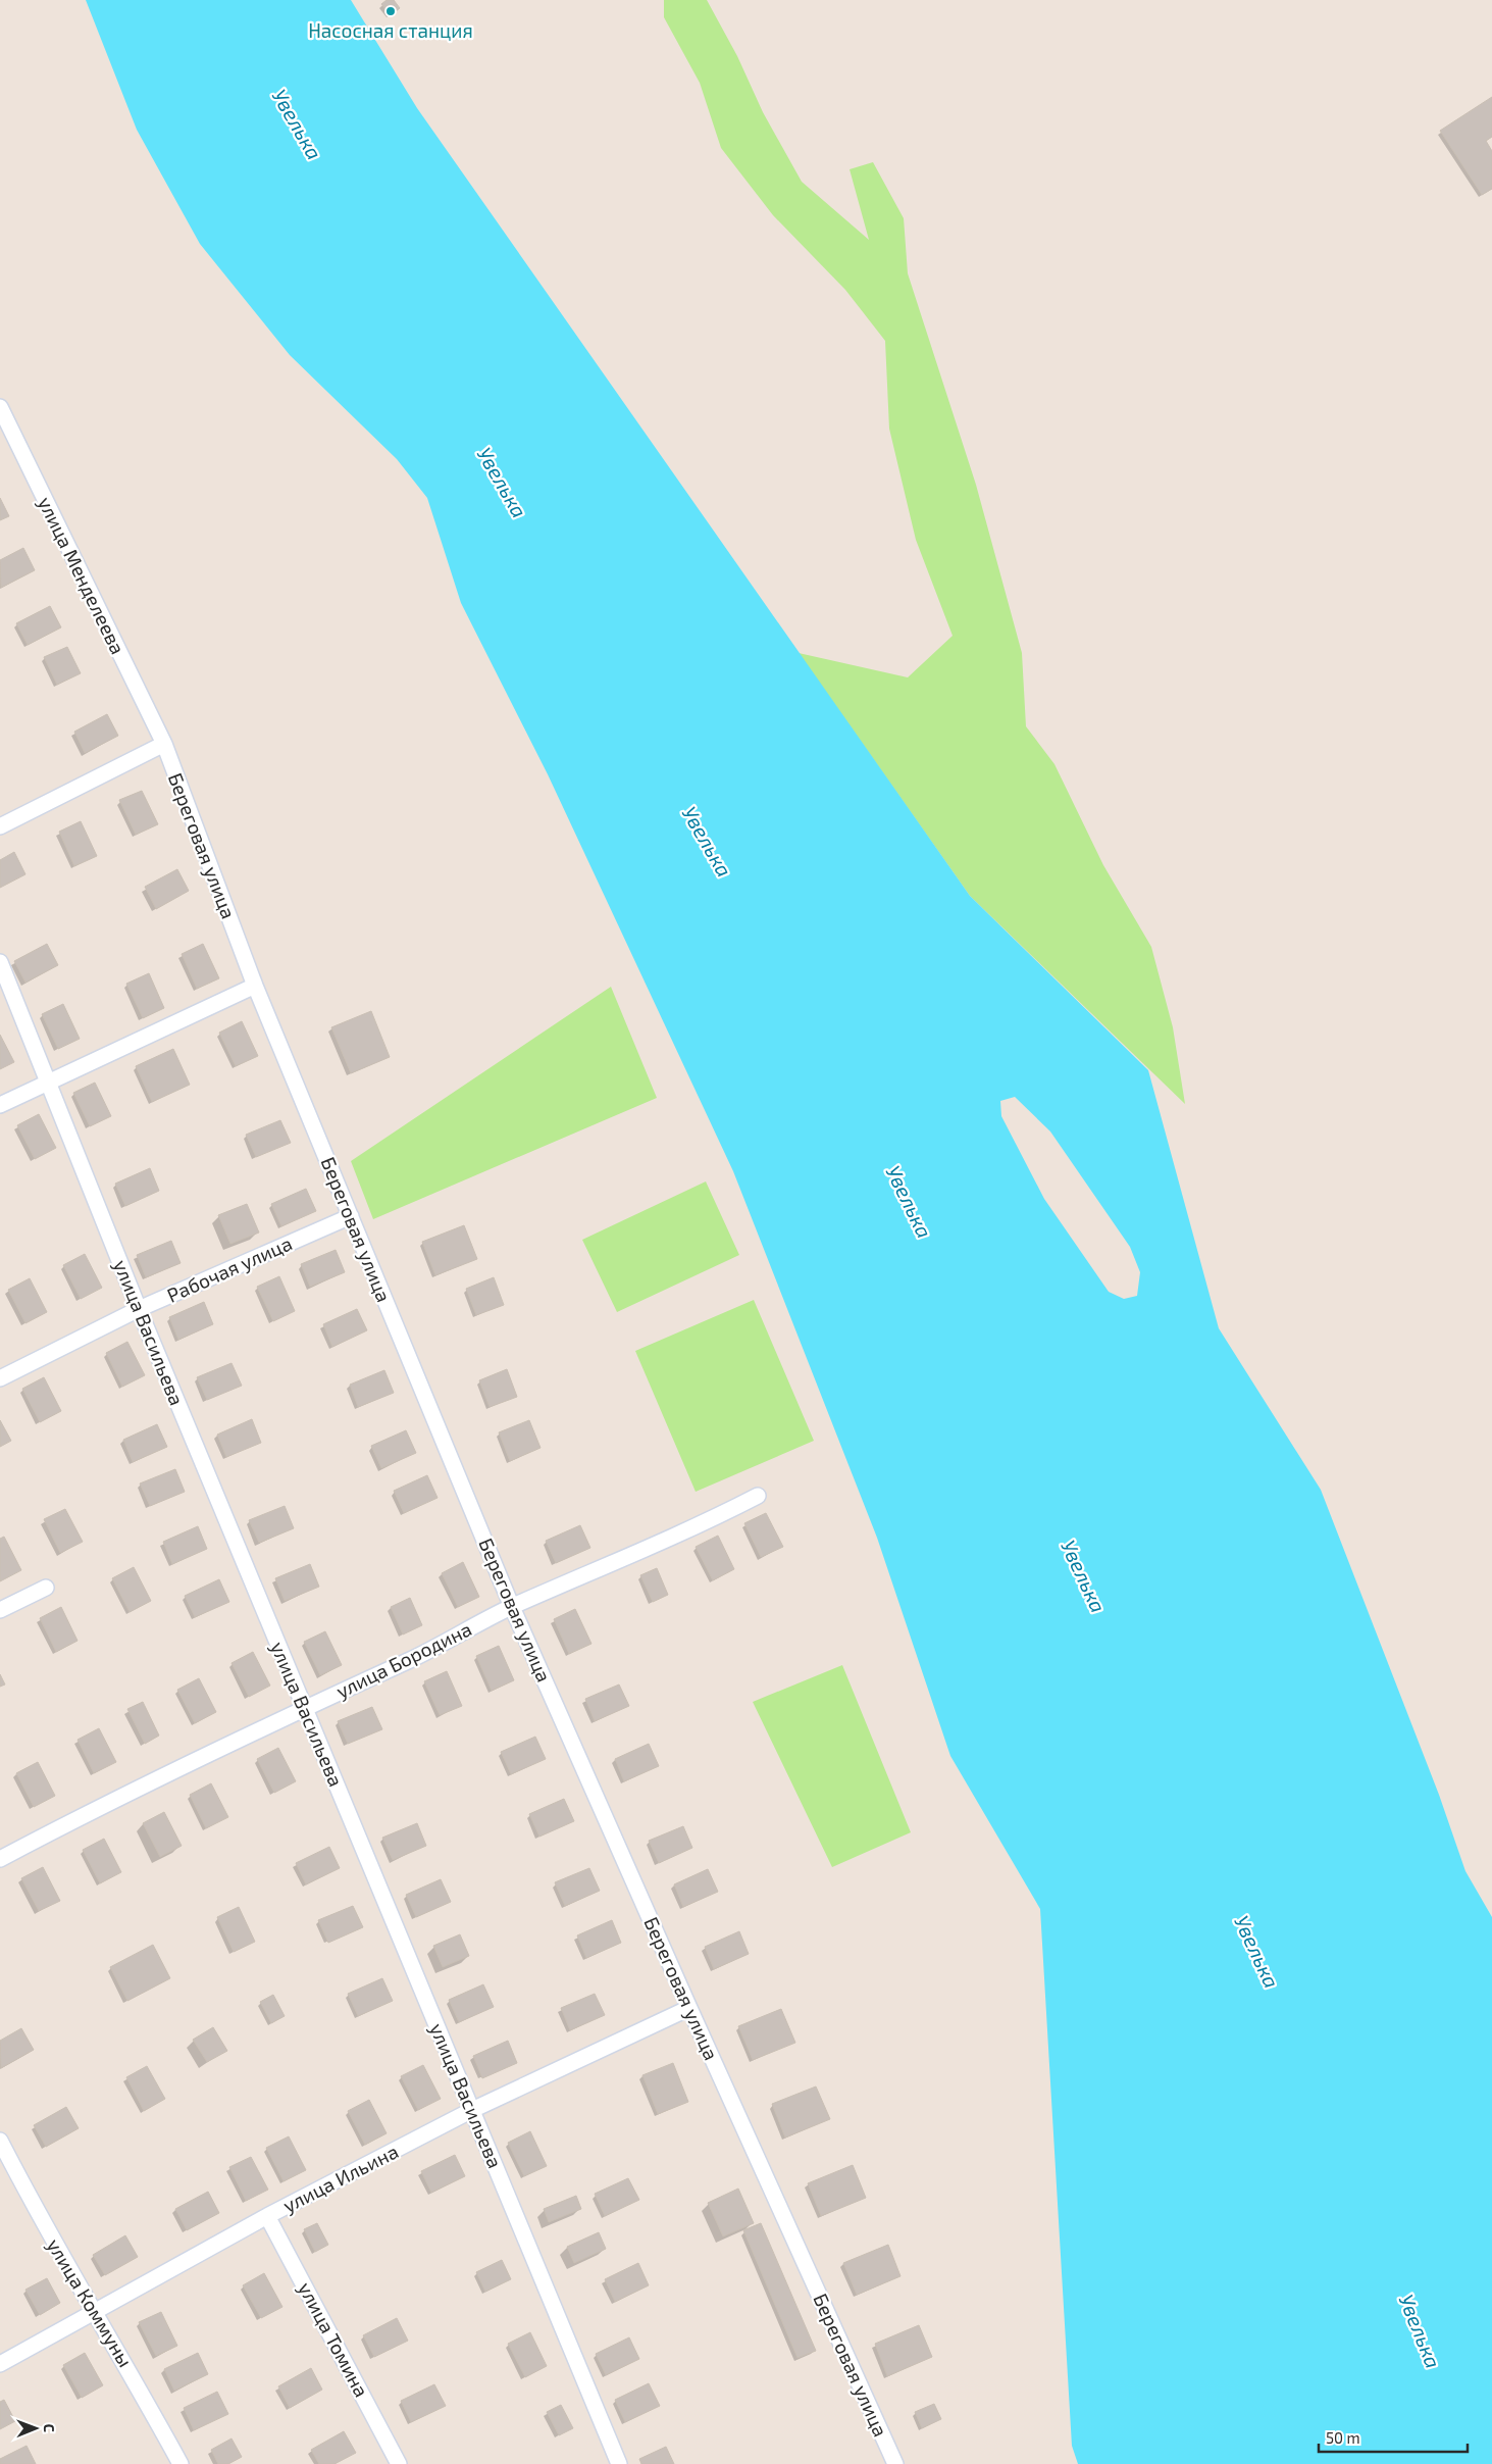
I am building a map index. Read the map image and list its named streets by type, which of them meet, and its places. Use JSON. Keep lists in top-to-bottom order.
{
  "streets": {
    "street": [
      "улица Менделеева",
      "Береговая улица",
      "Рабочая улица",
      "улица Васильева",
      "улица Бородина",
      "улица Ильина",
      "улица Коммуны",
      "улица Томина"
    ]
  },
  "crossings": [
    ["улица Менделеева", "Береговая улица"],
    ["Береговая улица", "Рабочая улица"],
    ["Береговая улица", "улица Бородина"],
    ["Береговая улица", "улица Ильина"],
    ["Рабочая улица", "улица Васильева"],
    ["улица Васильева", "улица Бородина"],
    ["улица Васильева", "улица Ильина"],
    ["улица Ильина", "улица Коммуны"],
    ["улица Ильина", "улица Томина"]
  ],
  "water": ["Увелька"],
  "places": ["Насосная станция"],
  "scale_bar": "50 m",
  "north": "right"
}
